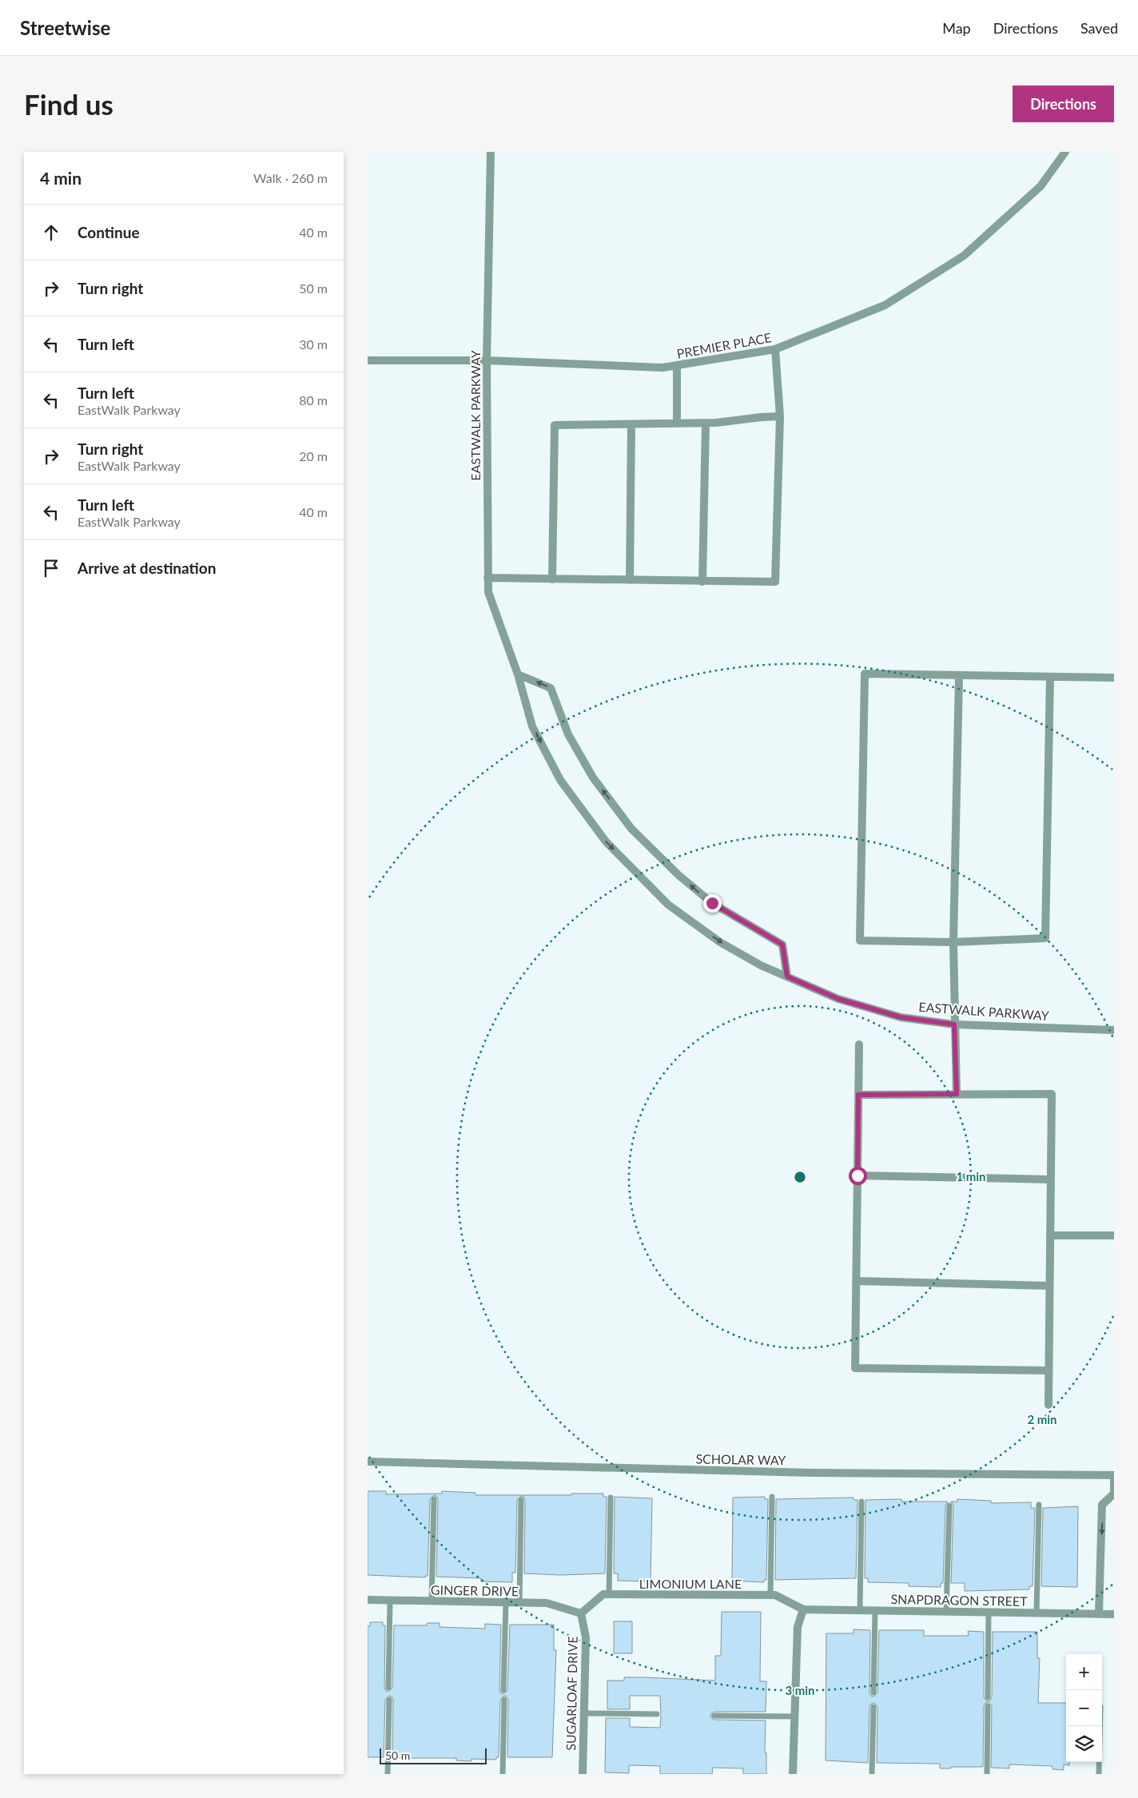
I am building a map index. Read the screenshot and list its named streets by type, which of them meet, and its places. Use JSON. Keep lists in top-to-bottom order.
{
  "streets": {
    "street": [
      "PREMIER PLACE",
      "EASTWALK PARKWAY",
      "SCHOLAR WAY",
      "LIMONIUM LANE",
      "GINGER DRIVE",
      "SNAPDRAGON STREET",
      "SUGARLOAF DRIVE"
    ]
  },
  "crossings": [
    ["PREMIER PLACE", "EASTWALK PARKWAY"],
    ["LIMONIUM LANE", "GINGER DRIVE"],
    ["LIMONIUM LANE", "SNAPDRAGON STREET"],
    ["LIMONIUM LANE", "SUGARLOAF DRIVE"],
    ["GINGER DRIVE", "SUGARLOAF DRIVE"]
  ],
  "scale_bar": "50 m",
  "page": {
    "header": "Streetwise",
    "nav": ["Map", "Directions", "Saved"],
    "buttons": "Directions",
    "title": "Find us",
    "heading": ["4 min", "Walk · 260 m"],
    "list": [
      ["Continue", "40 m"],
      ["Turn right", "50 m"],
      ["Turn left", "30 m"],
      ["Turn left", "EastWalk Parkway", "80 m"],
      ["Turn right", "EastWalk Parkway", "20 m"],
      ["Turn left", "EastWalk Parkway", "40 m"],
      "Arrive at destination"
    ],
    "map_buttons": ["+", "−"],
    "scale": "50 m"
  },
  "rings": ["1 min", "2 min", "3 min"]
}
